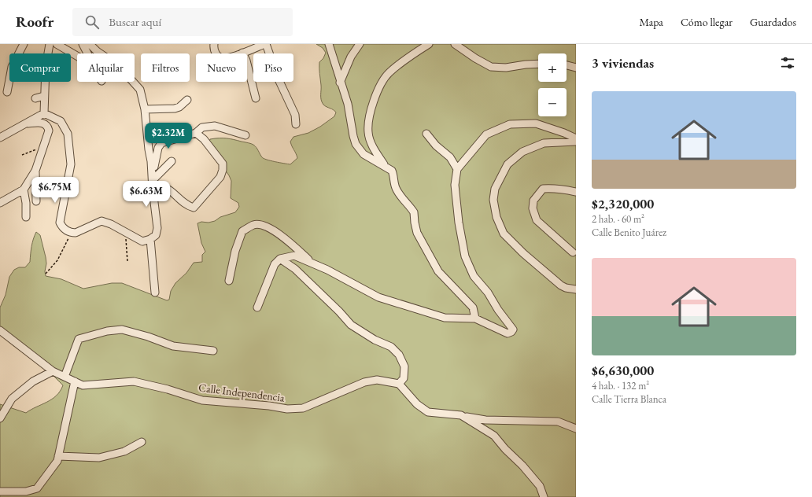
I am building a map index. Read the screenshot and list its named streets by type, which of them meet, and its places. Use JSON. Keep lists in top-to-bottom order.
{
  "streets": {
    "street": ["Calle Independencia"]
  },
  "page": {
    "header": "Roofr",
    "search": "Buscar aquí",
    "nav": ["Mapa", "Cómo llegar", "Guardados"],
    "heading": "3 viviendas",
    "map_buttons": ["+", "−"],
    "chip": [
      "Comprar",
      "Alquilar",
      "Filtros",
      "Nuevo",
      "Piso"
    ],
    "list": [
      {
        "name": "$2,320,000",
        "note": "2 hab. · 60 m² · Calle Benito Juárez"
      },
      {
        "name": "$6,630,000",
        "note": "4 hab. · 132 m² · Calle Tierra Blanca"
      }
    ],
    "price": ["$2.32M", "$6.75M", "$6.63M"]
  }
}
